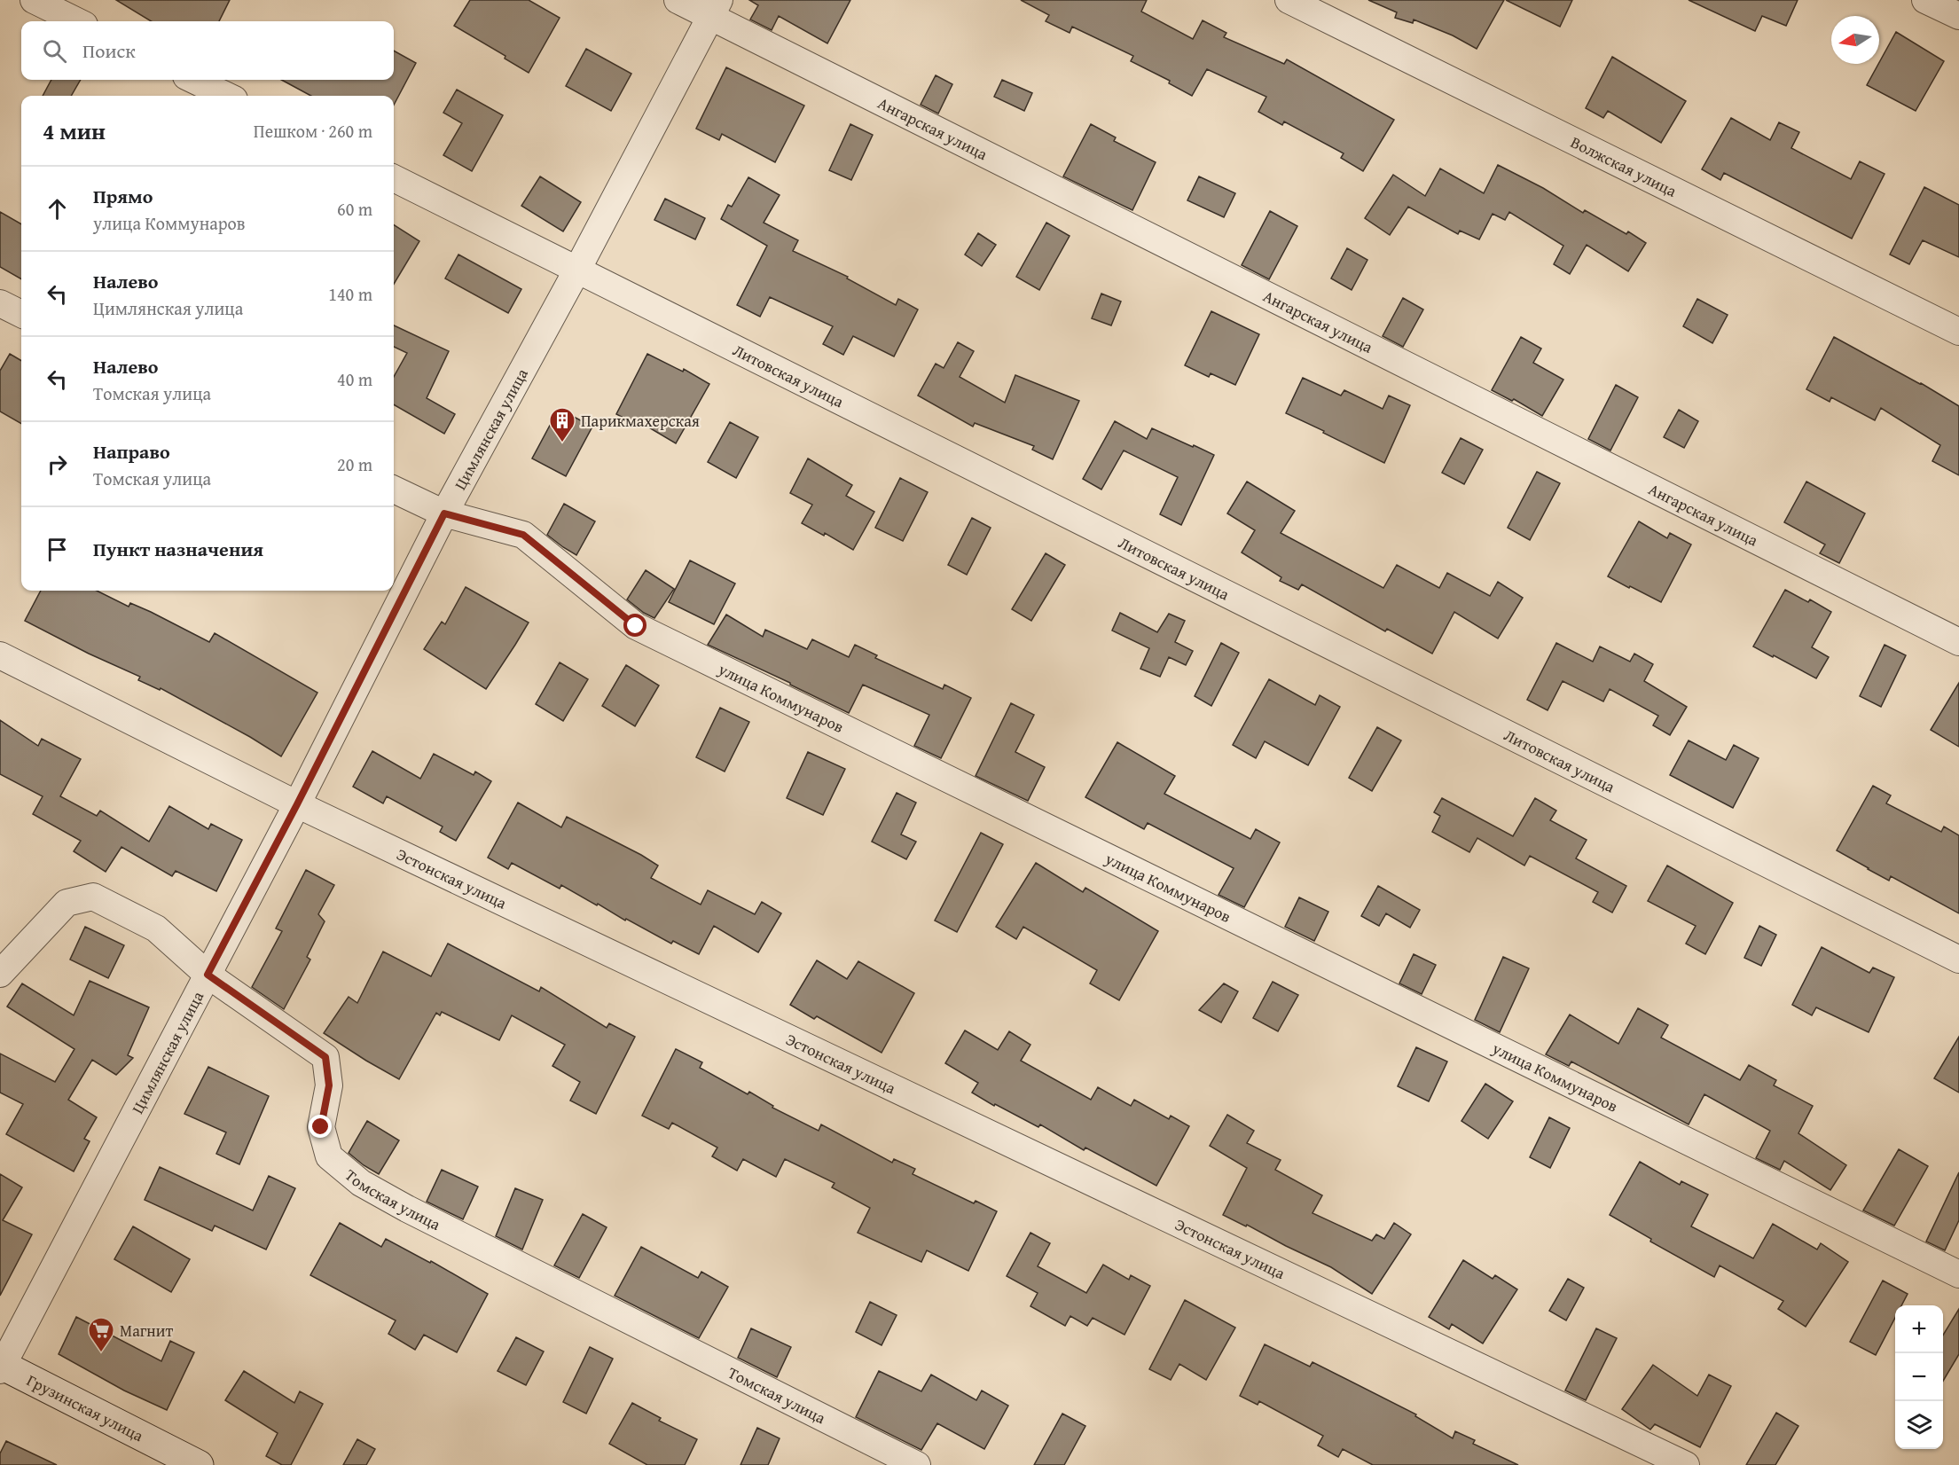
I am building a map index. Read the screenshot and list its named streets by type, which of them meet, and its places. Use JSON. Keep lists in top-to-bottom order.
{
  "streets": {
    "main road": ["Грузинская улица"],
    "street": [
      "Ангарская улица",
      "Волжская улица",
      "Литовская улица",
      "Цимлянская улица",
      "улица Коммунаров",
      "Эстонская улица",
      "Томская улица"
    ]
  },
  "crossings": [
    ["Ангарская улица", "Цимлянская улица"],
    ["Литовская улица", "Цимлянская улица"],
    ["Цимлянская улица", "улица Коммунаров"],
    ["Цимлянская улица", "Эстонская улица"],
    ["Цимлянская улица", "Томская улица"],
    ["Цимлянская улица", "Грузинская улица"]
  ],
  "places": {
    "building": ["Парикмахерская"],
    "supermarket": ["Магнит"]
  },
  "north": "left",
  "page": {
    "search": "Поиск",
    "heading": ["4 мин", "Пешком · 260 m"],
    "list": [
      ["Прямо", "улица Коммунаров", "60 m"],
      ["Налево", "Цимлянская улица", "140 m"],
      ["Налево", "Томская улица", "40 m"],
      ["Направо", "Томская улица", "20 m"],
      "Пункт назначения"
    ],
    "map_buttons": ["+", "−"]
  }
}
